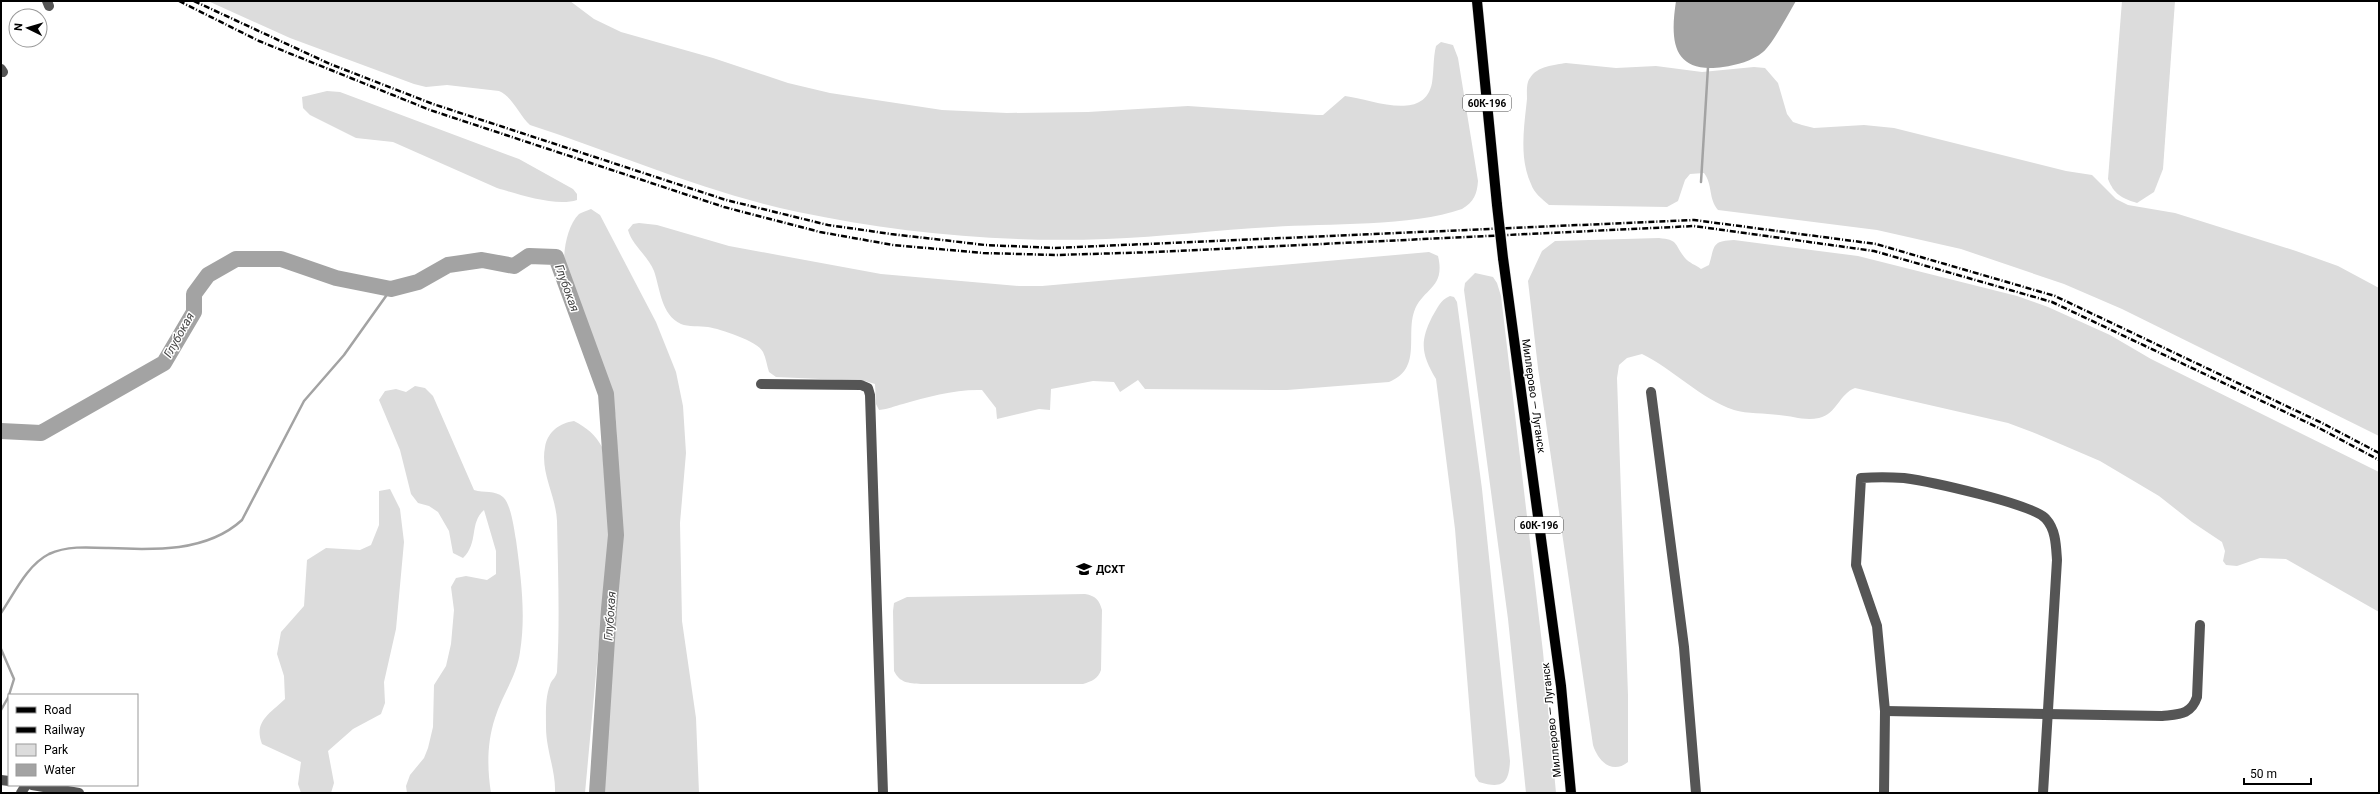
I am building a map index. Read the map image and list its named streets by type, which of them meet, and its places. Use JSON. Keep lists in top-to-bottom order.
{
  "streets": {
    "main road": ["60К-196", "Миллерово — Луганск"]
  },
  "water": ["Глубокая"],
  "places": {
    "school or university": ["ДСХТ"]
  },
  "legend": [
    "Road",
    "Railway",
    "Park",
    "Water"
  ],
  "scale_bar": "50 m",
  "north": "left"
}
